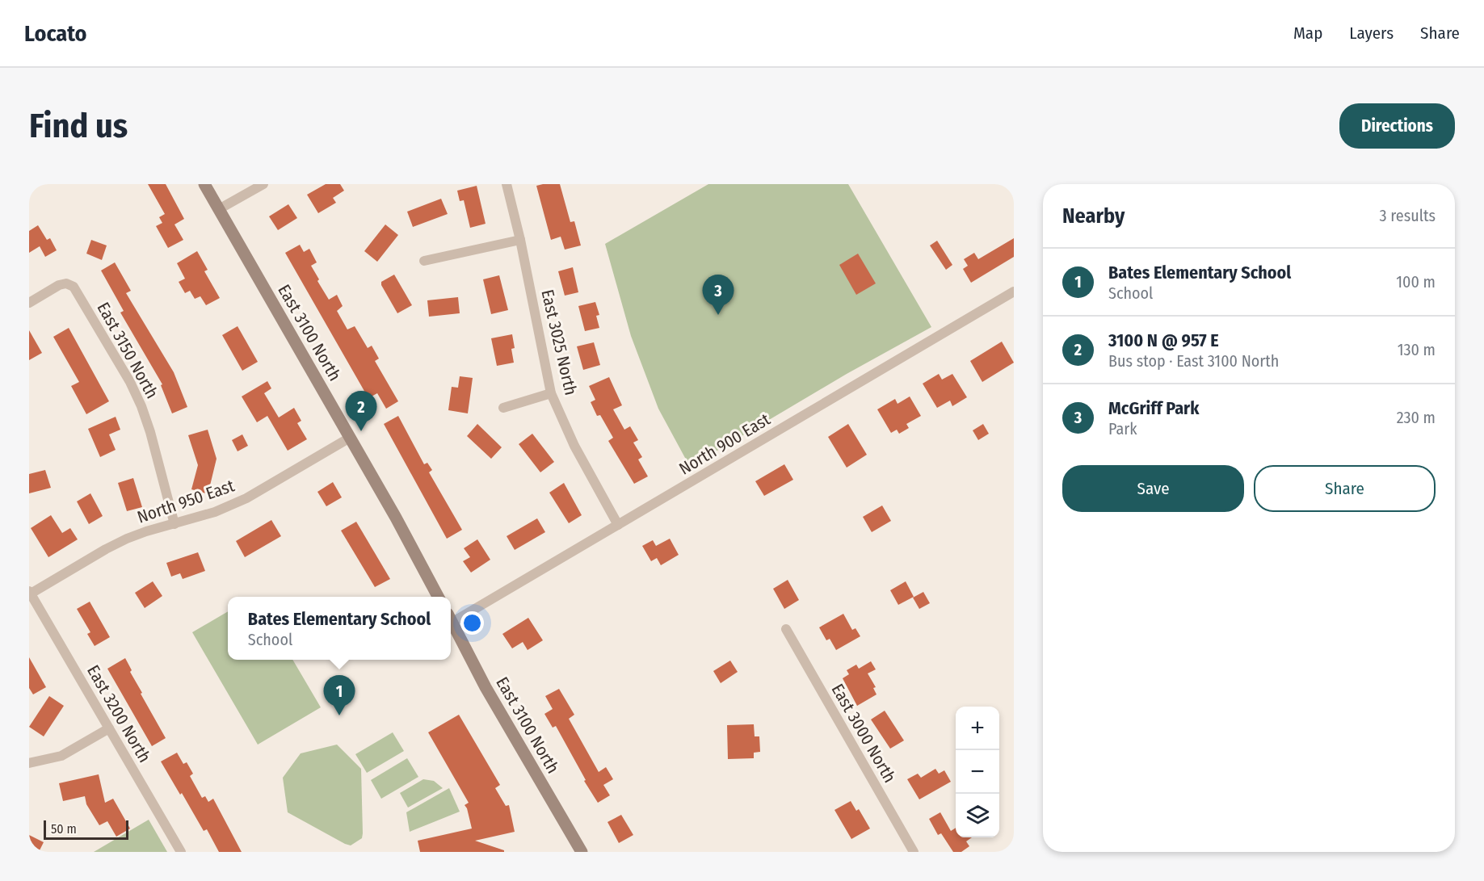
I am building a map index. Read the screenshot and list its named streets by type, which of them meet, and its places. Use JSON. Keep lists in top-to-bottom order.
{
  "streets": {
    "main road": ["East 3100 North"],
    "street": [
      "East 3025 North",
      "East 3150 North",
      "North 900 East",
      "North 950 East",
      "East 3200 North",
      "East 3000 North"
    ]
  },
  "crossings": [
    ["East 3100 North", "North 950 East"],
    ["East 3025 North", "North 900 East"],
    ["East 3150 North", "North 950 East"],
    ["North 950 East", "East 3200 North"]
  ],
  "scale_bar": "50 m",
  "page": {
    "header": "Locato",
    "nav": ["Map", "Layers", "Share"],
    "buttons": [
      "Directions",
      ["Save", "Share"]
    ],
    "title": "Find us",
    "heading": ["Nearby", "3 results"],
    "list": [
      {
        "mark": "1",
        "name": "Bates Elementary School",
        "note": "School",
        "value": "100 m"
      },
      {
        "mark": "2",
        "name": "3100 N @ 957 E",
        "note": "Bus stop · East 3100 North",
        "value": "130 m"
      },
      {
        "mark": "3",
        "name": "McGriff Park",
        "note": "Park",
        "value": "230 m"
      }
    ],
    "pins": ["3", "2", "1"],
    "popup": ["Bates Elementary School", "School"],
    "map_buttons": ["+", "−"],
    "scale": "50 m"
  }
}
